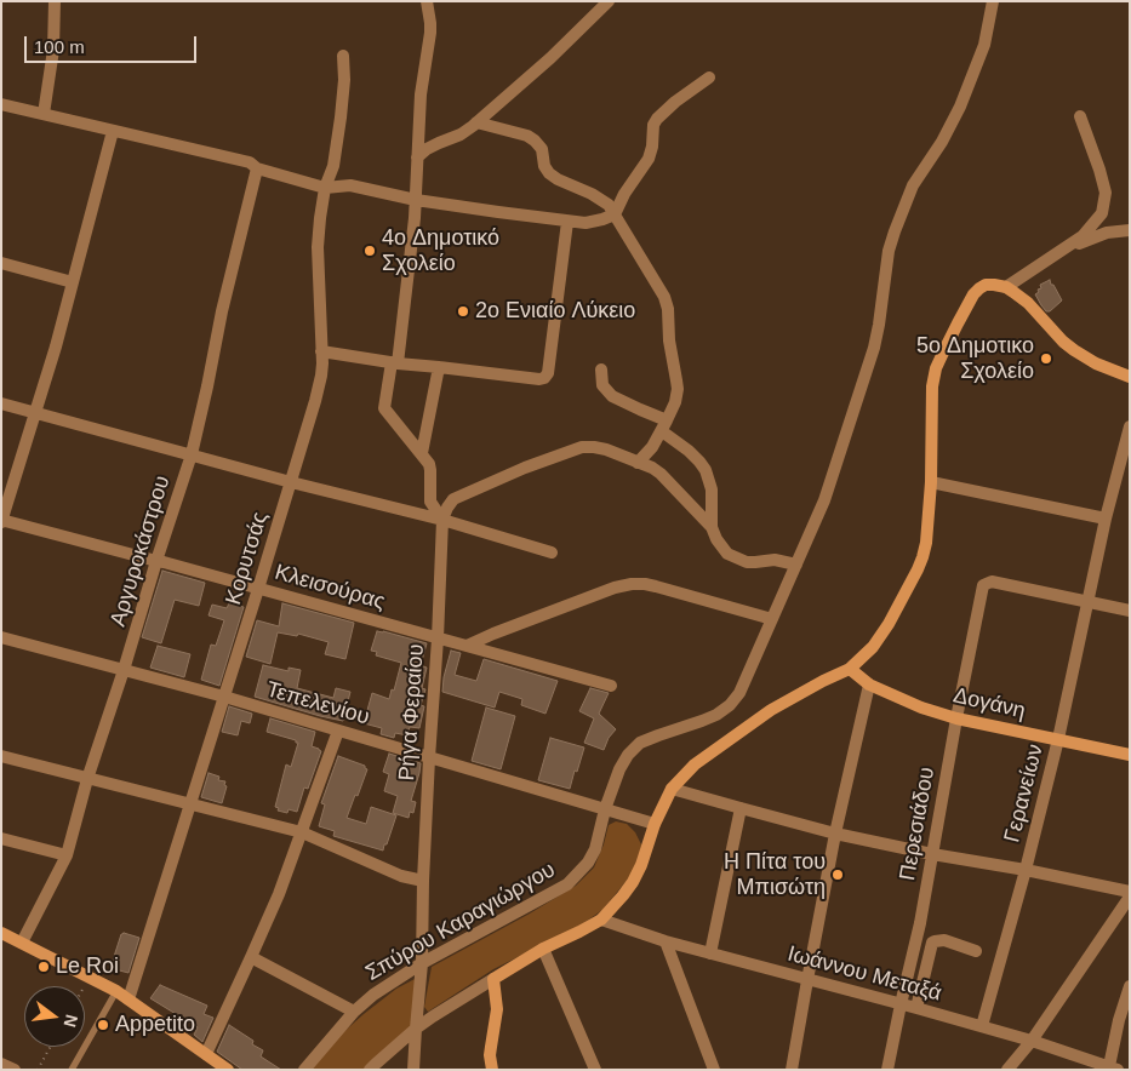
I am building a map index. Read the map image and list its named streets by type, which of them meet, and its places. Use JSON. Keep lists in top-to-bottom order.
{
  "streets": {
    "street": [
      "Αργυροκάστρου",
      "Κορυτσάς",
      "Κλεισούρας",
      "Τεπελενίου",
      "Δογάνη",
      "Ρήγα Φεραίου",
      "Γερανείων",
      "Περεσιάδου",
      "Σπύρου Καραγιώργου",
      "Ιωάννου Μεταξά"
    ]
  },
  "crossings": [
    ["Αργυροκάστρου", "Κλεισούρας"],
    ["Αργυροκάστρου", "Τεπελενίου"],
    ["Κορυτσάς", "Κλεισούρας"],
    ["Κορυτσάς", "Τεπελενίου"],
    ["Κλεισούρας", "Ρήγα Φεραίου"],
    ["Τεπελενίου", "Ρήγα Φεραίου"],
    ["Τεπελενίου", "Σπύρου Καραγιώργου"],
    ["Δογάνη", "Γερανείων"],
    ["Δογάνη", "Περεσιάδου"],
    ["Ρήγα Φεραίου", "Σπύρου Καραγιώργου"],
    ["Γερανείων", "Περεσιάδου"],
    ["Γερανείων", "Ιωάννου Μεταξά"],
    ["Περεσιάδου", "Ιωάννου Μεταξά"]
  ],
  "places": [
    "4ο Δημοτικό Σχολείο",
    "2ο Ενιαίο Λύκειο",
    "5o Δημοτικο Σχολείο",
    "Η Πίτα του Μπισώτη",
    "Le Roi",
    "Appetito"
  ],
  "scale_bar": "100 m",
  "north": "right"
}
